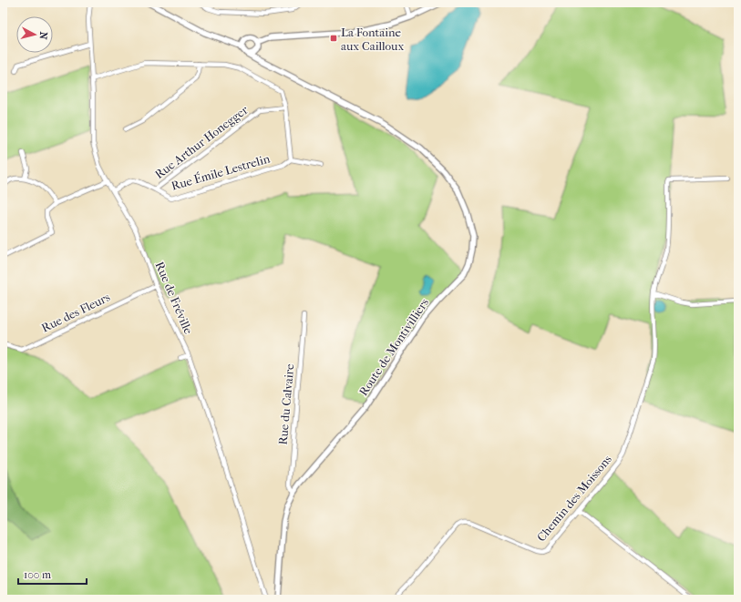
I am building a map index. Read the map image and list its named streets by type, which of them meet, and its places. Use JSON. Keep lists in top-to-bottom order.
{
  "streets": {
    "street": [
      "Rue Arthur Honegger",
      "Rue Émile Lestrelin",
      "Rue de Fréville",
      "Rue des Fleurs",
      "Route de Montivilliers",
      "Rue du Calvaire",
      "Chemin des Moissons"
    ]
  },
  "crossings": [
    ["Rue Arthur Honegger", "Rue Émile Lestrelin"],
    ["Rue Arthur Honegger", "Rue de Fréville"],
    ["Rue de Fréville", "Rue des Fleurs"],
    ["Route de Montivilliers", "Rue du Calvaire"]
  ],
  "places": {
    "transit": ["La Fontaine aux Cailloux"]
  },
  "scale_bar": "100 m",
  "north": "right"
}
